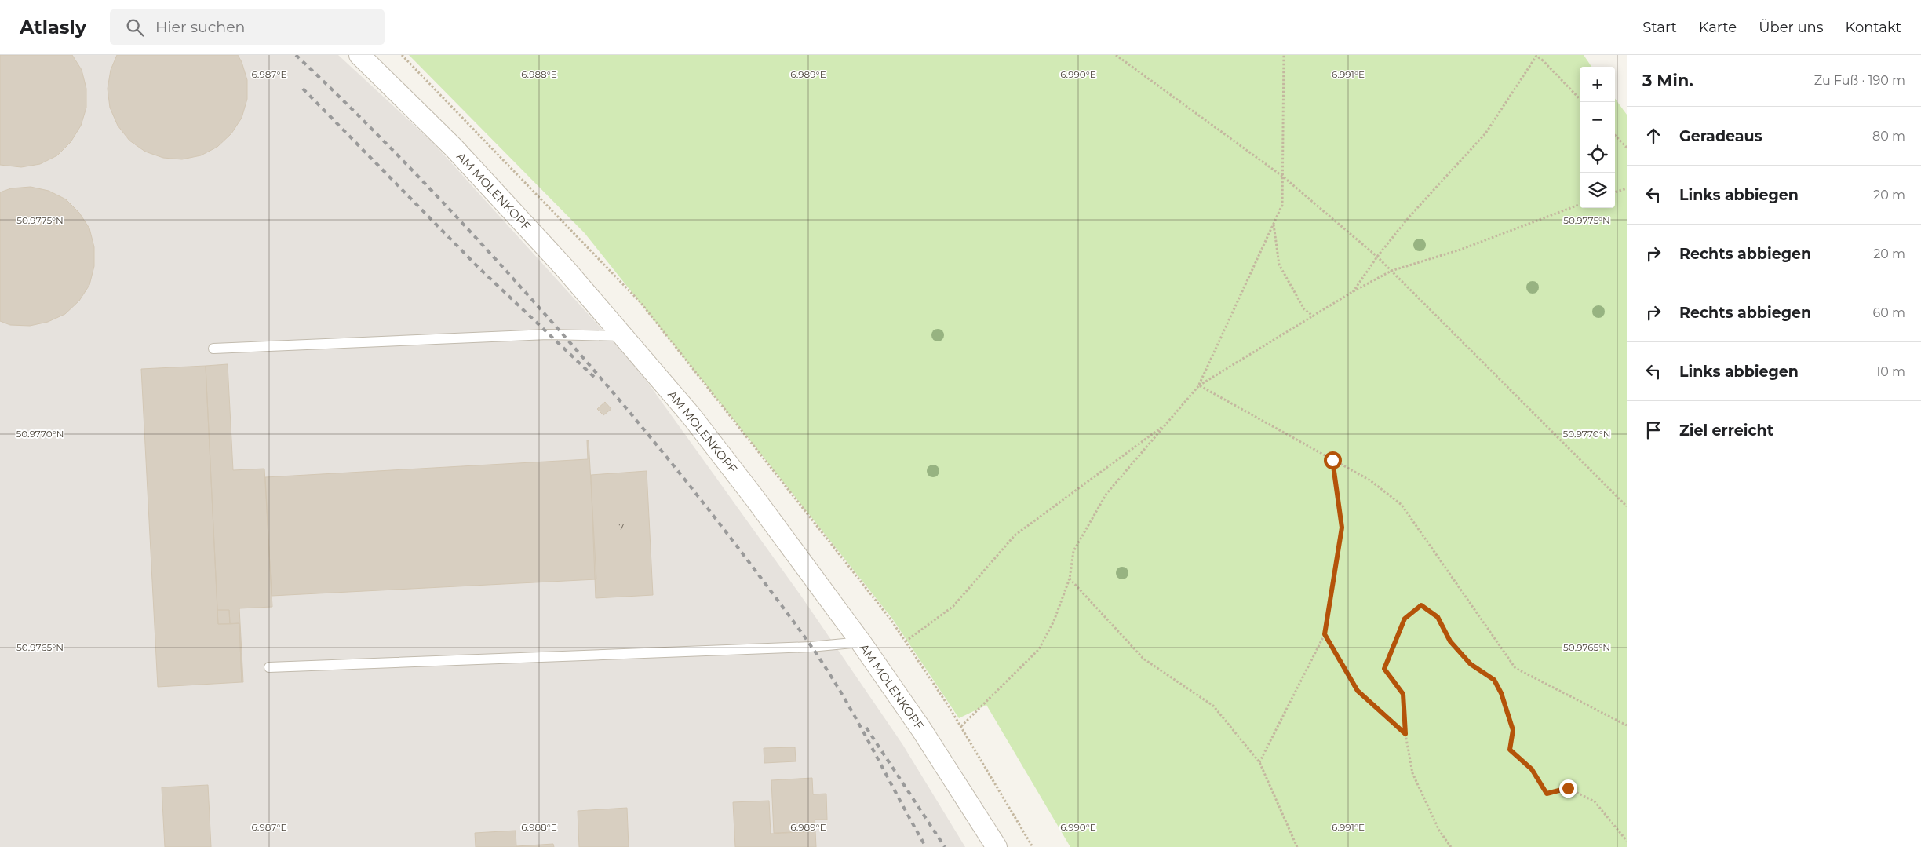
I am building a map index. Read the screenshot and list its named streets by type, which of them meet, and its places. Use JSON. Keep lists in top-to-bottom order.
{
  "streets": {
    "street": ["AM MOLENKOPF"]
  },
  "house_numbers": ["7"],
  "page": {
    "header": "Atlasly",
    "search": "Hier suchen",
    "nav": [
      "Start",
      "Karte",
      "Über uns",
      "Kontakt"
    ],
    "heading": ["3 Min.", "Zu Fuß · 190 m"],
    "map_buttons": ["+", "−"],
    "list": [
      ["Geradeaus", "80 m"],
      ["Links abbiegen", "20 m"],
      ["Rechts abbiegen", "20 m"],
      ["Rechts abbiegen", "60 m"],
      ["Links abbiegen", "10 m"],
      "Ziel erreicht"
    ]
  },
  "coordinates": [
    "6.987°E",
    "6.988°E",
    "6.989°E",
    "6.990°E",
    "6.991°E",
    "50.9775°N",
    "50.9770°N",
    "50.9765°N"
  ]
}
